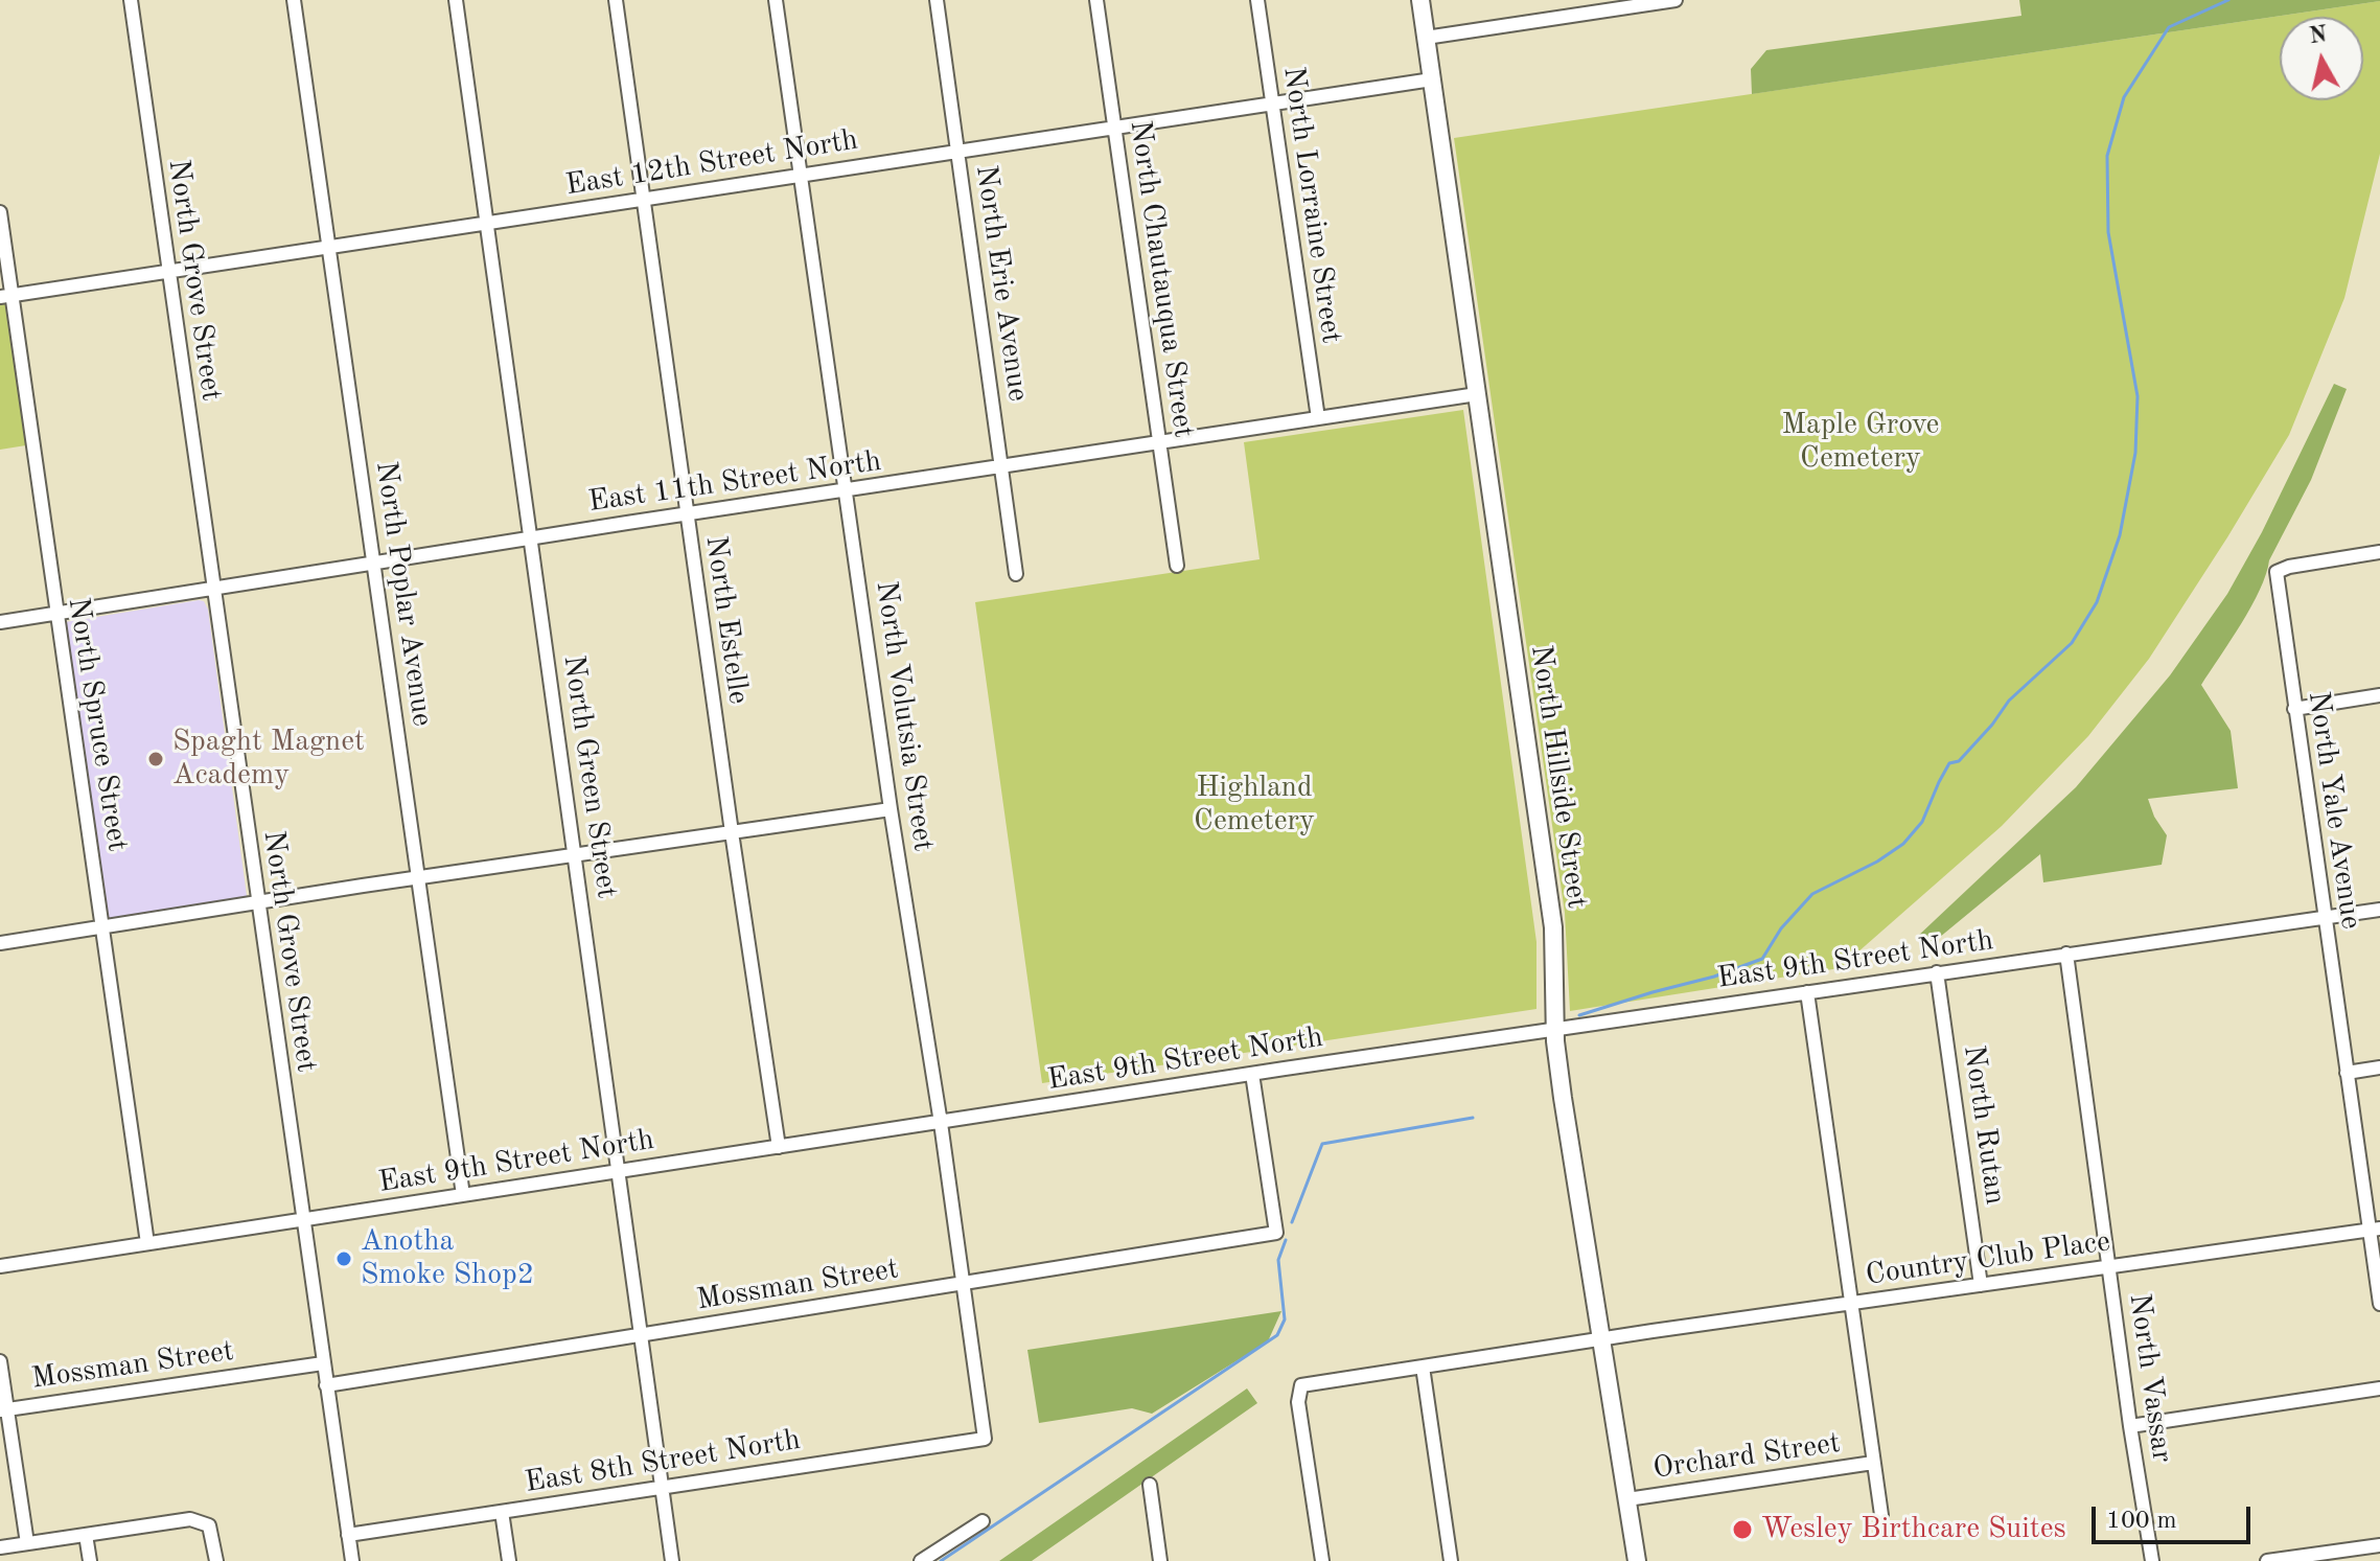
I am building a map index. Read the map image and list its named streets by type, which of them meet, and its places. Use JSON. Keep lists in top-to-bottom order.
{
  "streets": {
    "main road": ["North Hillside Street"],
    "street": [
      "East 12th Street North",
      "North Lorraine Street",
      "North Chautauqua Street",
      "North Grove Street",
      "North Erie Avenue",
      "East 11th Street North",
      "North Poplar Avenue",
      "North Estelle",
      "North Volutsia Street",
      "North Spruce Street",
      "North Green Street",
      "North Yale Avenue",
      "East 9th Street North",
      "North Rutan",
      "Country Club Place",
      "Mossman Street",
      "North Vassar",
      "Orchard Street",
      "East 8th Street North"
    ]
  },
  "crossings": [
    ["East 12th Street North", "North Lorraine Street"],
    ["East 12th Street North", "North Chautauqua Street"],
    ["East 12th Street North", "North Grove Street"],
    ["East 12th Street North", "North Erie Avenue"],
    ["East 12th Street North", "North Poplar Avenue"],
    ["East 12th Street North", "North Estelle"],
    ["East 12th Street North", "North Volutsia Street"],
    ["East 12th Street North", "North Spruce Street"],
    ["East 12th Street North", "North Green Street"],
    ["East 12th Street North", "North Hillside Street"],
    ["North Lorraine Street", "East 11th Street North"],
    ["North Chautauqua Street", "East 11th Street North"],
    ["North Grove Street", "East 11th Street North"],
    ["North Grove Street", "East 9th Street North"],
    ["North Grove Street", "Mossman Street"],
    ["North Grove Street", "East 8th Street North"],
    ["North Erie Avenue", "East 11th Street North"],
    ["East 11th Street North", "North Poplar Avenue"],
    ["East 11th Street North", "North Estelle"],
    ["East 11th Street North", "North Volutsia Street"],
    ["East 11th Street North", "North Spruce Street"],
    ["East 11th Street North", "North Green Street"],
    ["East 11th Street North", "North Hillside Street"],
    ["North Poplar Avenue", "East 9th Street North"],
    ["North Estelle", "East 9th Street North"],
    ["North Volutsia Street", "East 9th Street North"],
    ["North Volutsia Street", "Mossman Street"],
    ["North Volutsia Street", "East 8th Street North"],
    ["North Spruce Street", "East 9th Street North"],
    ["North Green Street", "East 9th Street North"],
    ["North Green Street", "Mossman Street"],
    ["North Green Street", "East 8th Street North"],
    ["North Hillside Street", "East 9th Street North"],
    ["North Hillside Street", "Country Club Place"],
    ["North Hillside Street", "Orchard Street"],
    ["North Yale Avenue", "East 9th Street North"],
    ["North Yale Avenue", "Country Club Place"],
    ["East 9th Street North", "North Rutan"],
    ["East 9th Street North", "Mossman Street"],
    ["East 9th Street North", "North Vassar"],
    ["North Rutan", "Country Club Place"],
    ["Country Club Place", "North Vassar"]
  ],
  "parks": ["Maple Grove Cemetery", "Highland Cemetery"],
  "places": ["Spaght Magnet Academy", "Anotha Smoke Shop2", "Wesley Birthcare Suites"],
  "scale_bar": "100 m",
  "north": "top"
}
